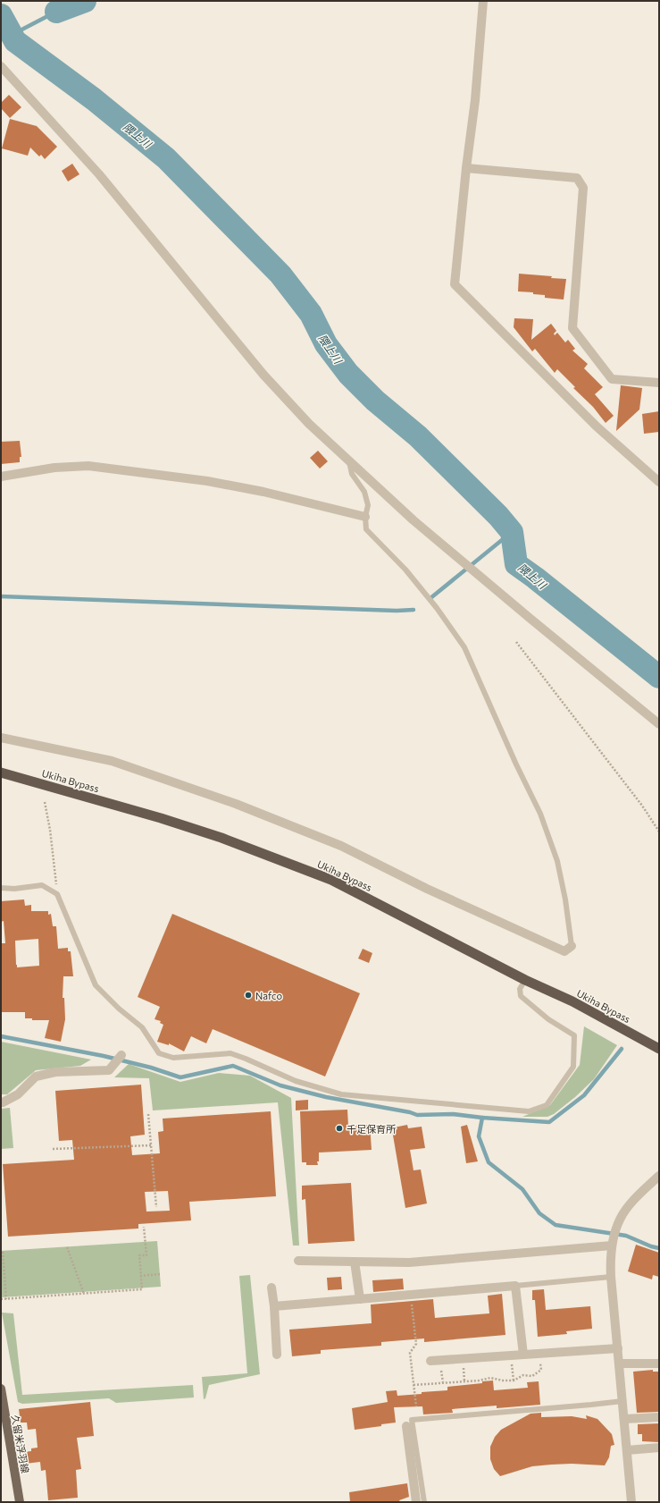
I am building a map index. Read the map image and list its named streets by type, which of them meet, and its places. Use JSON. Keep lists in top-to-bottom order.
{
  "streets": {
    "highway": ["Ukiha Bypass"],
    "main road": ["久留米浮羽線"]
  },
  "water": ["隈上川"],
  "places": ["Nafco", "千足保育所"]
}
